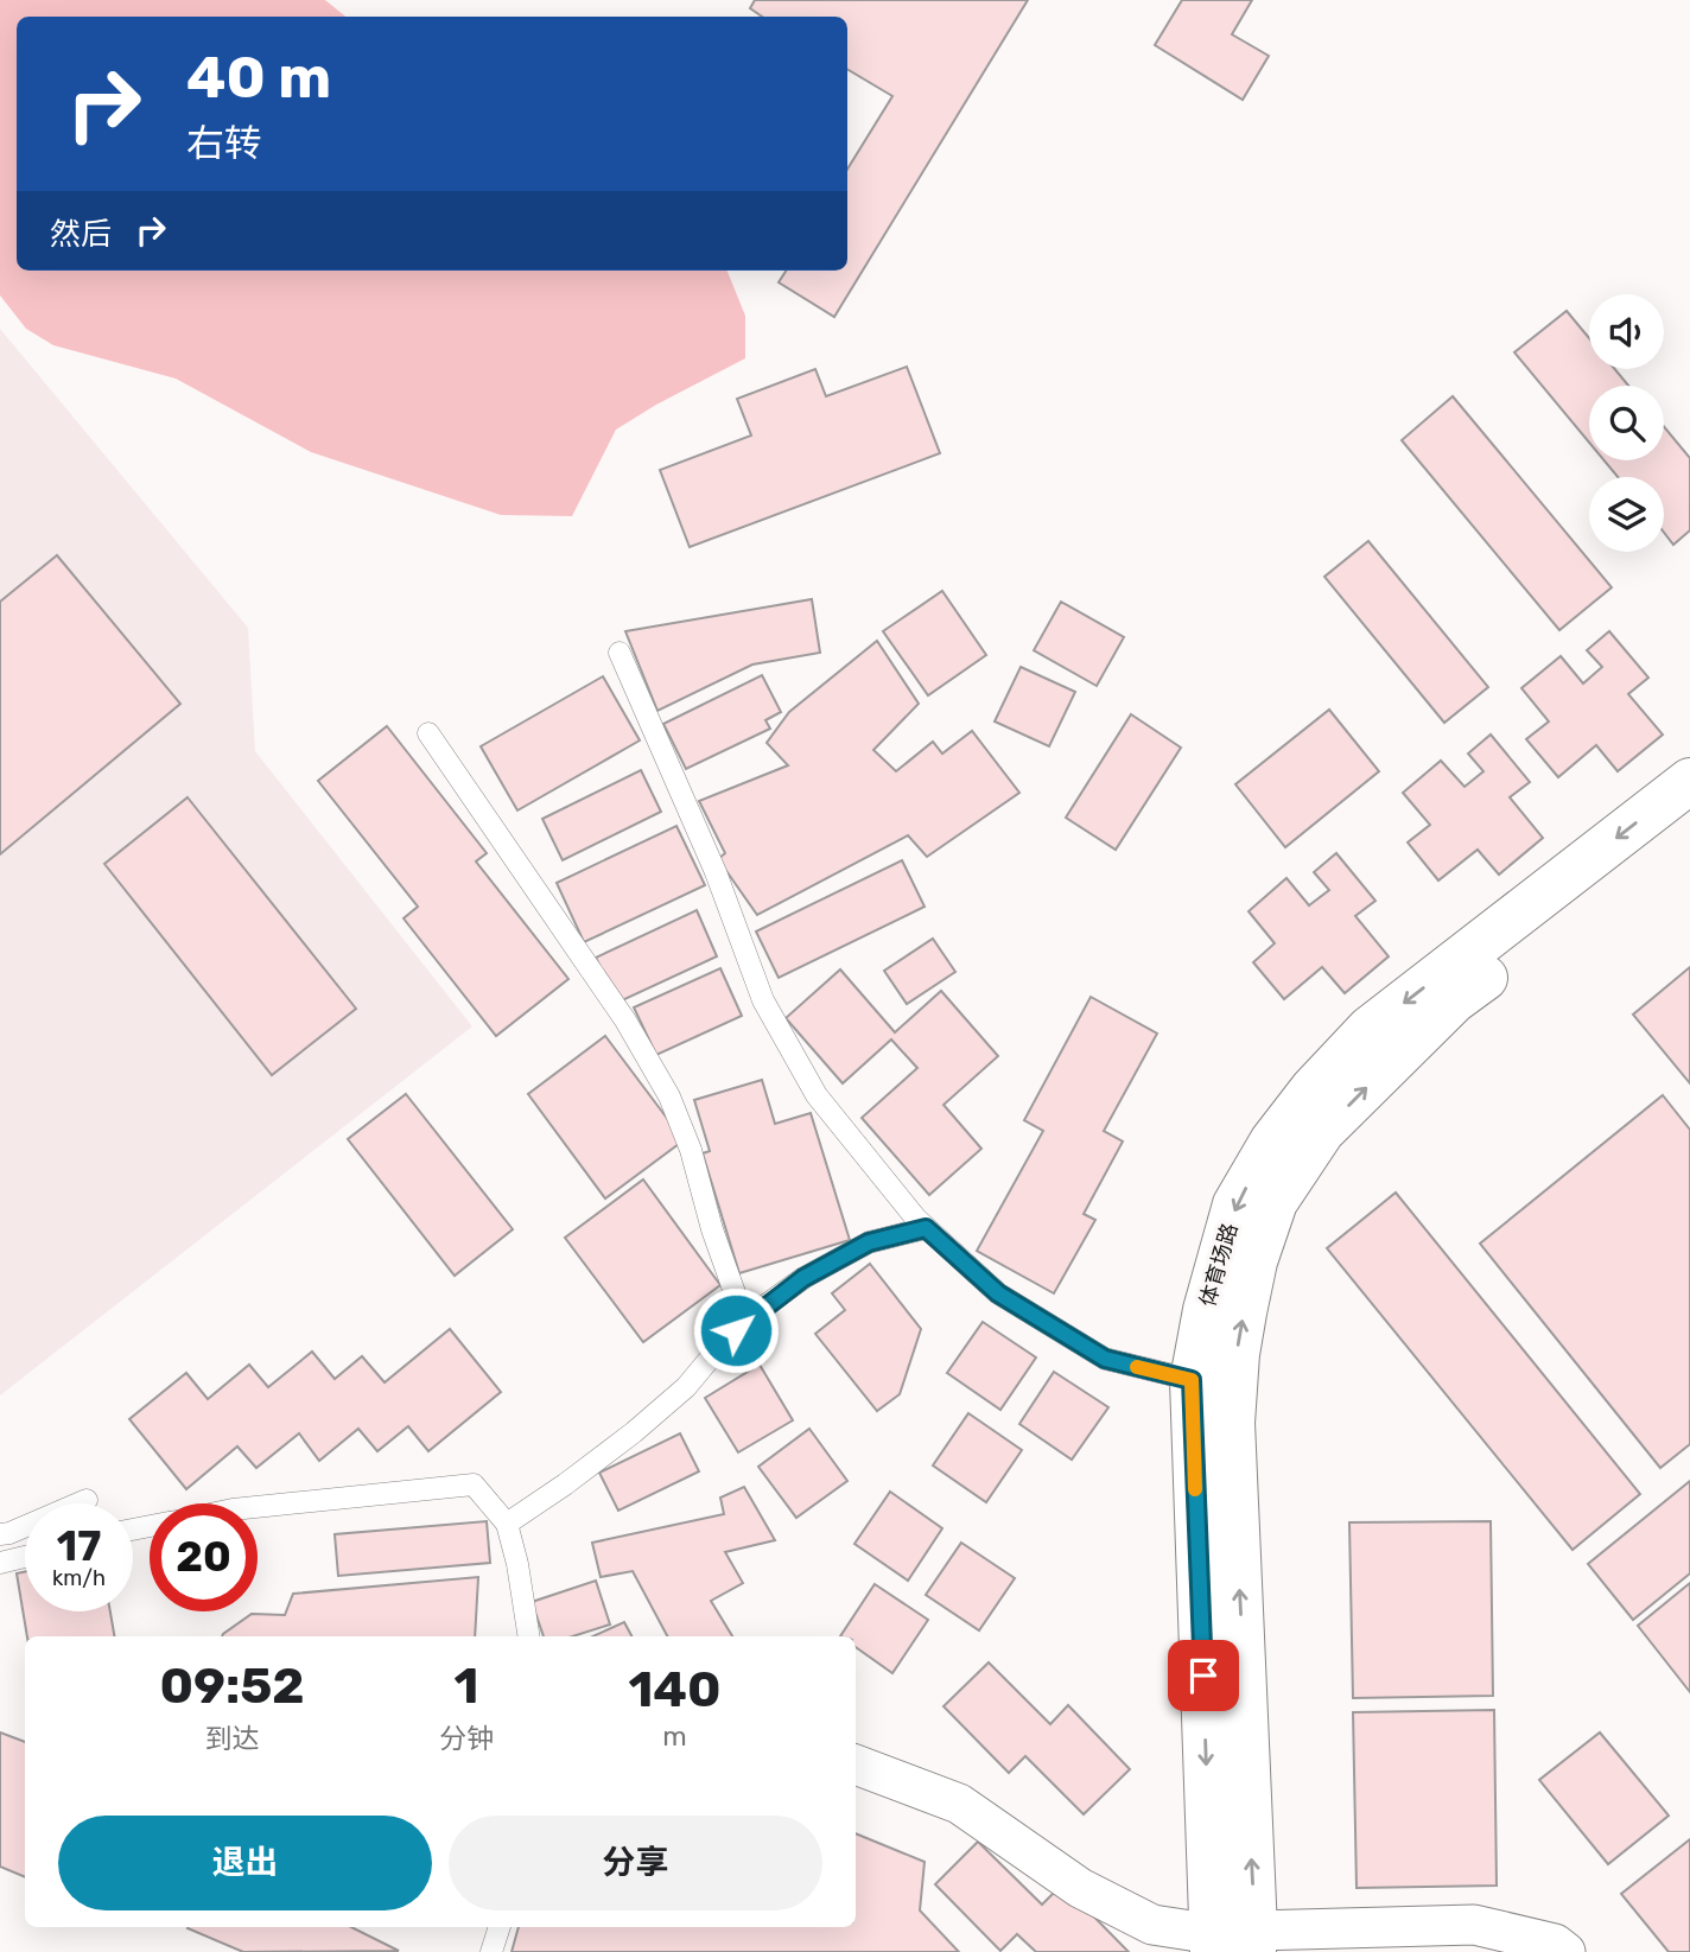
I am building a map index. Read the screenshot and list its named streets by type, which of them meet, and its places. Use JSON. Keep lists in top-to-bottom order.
{
  "streets": {
    "main road": ["体育场路"]
  },
  "page": {
    "turn": ["40 m", "右转"],
    "then": "然后",
    "speed": "17 km/h",
    "limit": "20",
    "eta": [
      "09:52",
      "到达",
      "1",
      "分钟",
      "140",
      "m"
    ],
    "buttons": ["退出", "分享"]
  }
}
